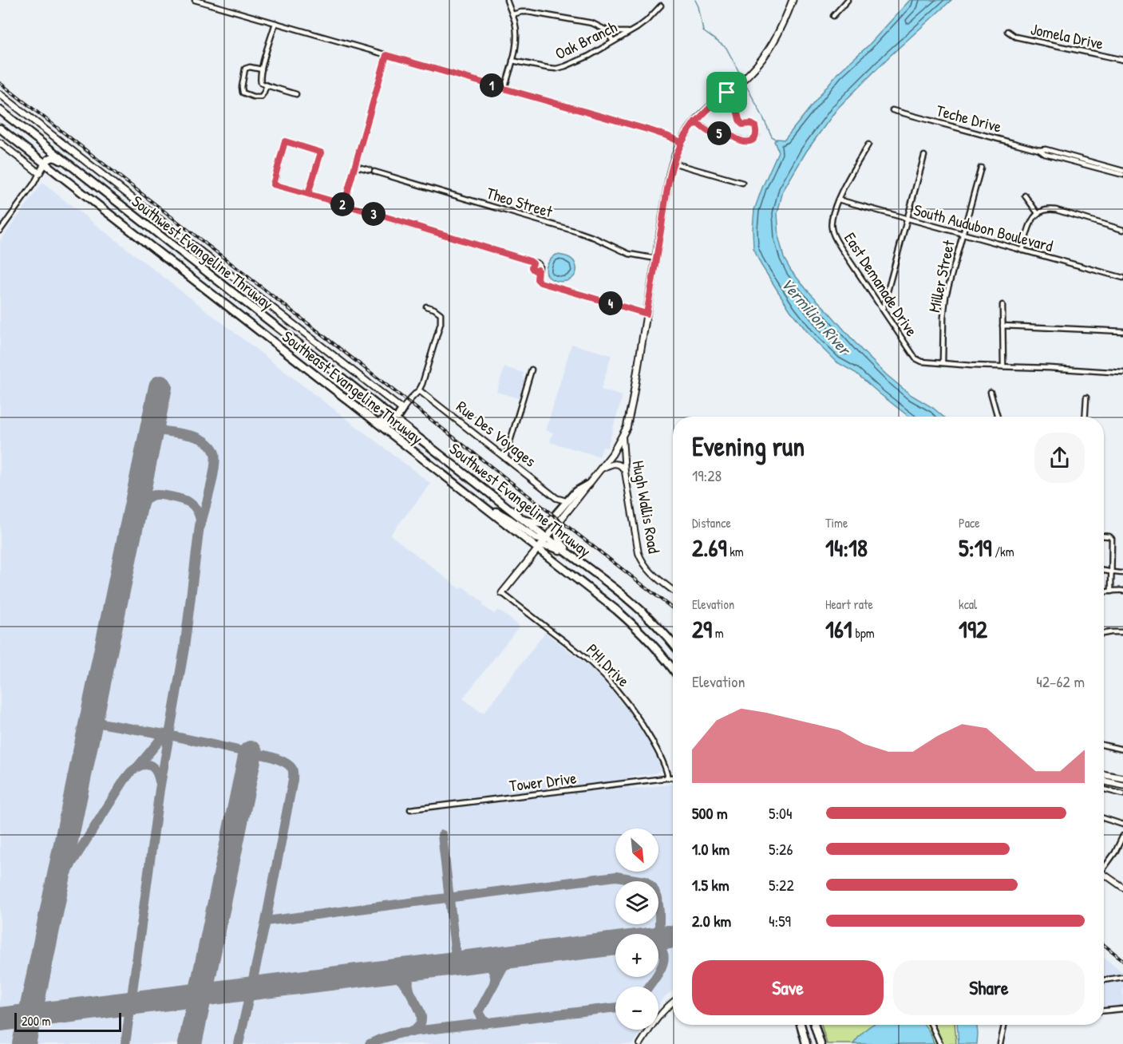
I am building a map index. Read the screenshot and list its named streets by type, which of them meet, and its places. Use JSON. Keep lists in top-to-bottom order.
{
  "streets": {
    "highway": ["Southwest Evangeline Thruway", "Southeast Evangeline Thruway"],
    "street": [
      "Jomela Drive",
      "Oak Branch",
      "Teche Drive",
      "Theo Street",
      "South Audubon Boulevard",
      "Miller Street",
      "East Demanade Drive",
      "Rue Des Voyages",
      "Hugh Wallis Road",
      "PHI Drive",
      "Tower Drive"
    ]
  },
  "crossings": [
    ["South Audubon Boulevard", "Miller Street"],
    ["South Audubon Boulevard", "East Demanade Drive"],
    ["Southwest Evangeline Thruway", "Southeast Evangeline Thruway"],
    ["Miller Street", "East Demanade Drive"],
    ["PHI Drive", "Tower Drive"]
  ],
  "water": ["Vermilion River"],
  "scale_bar": "200 m",
  "north": "bottom right",
  "page": {
    "pins": [
      "1",
      "5",
      "2",
      "3",
      "4"
    ],
    "heading": ["Evening run", "19:28"],
    "stats": [
      ["Distance", "2.69 km"],
      ["Time", "14:18"],
      ["Pace", "5:19 /km"],
      ["Elevation", "29 m"],
      ["Heart rate", "161 bpm"],
      ["kcal", "192"]
    ],
    "chart": ["Elevation", "42–62 m"],
    "list": [
      {
        "name": "500 m",
        "note": "5:04"
      },
      {
        "name": "1.0 km",
        "note": "5:26"
      },
      {
        "name": "1.5 km",
        "note": "5:22"
      },
      {
        "name": "2.0 km",
        "note": "4:59"
      }
    ],
    "map_buttons": ["+", "−"],
    "buttons": ["Save", "Share"],
    "scale": "200 m"
  }
}
